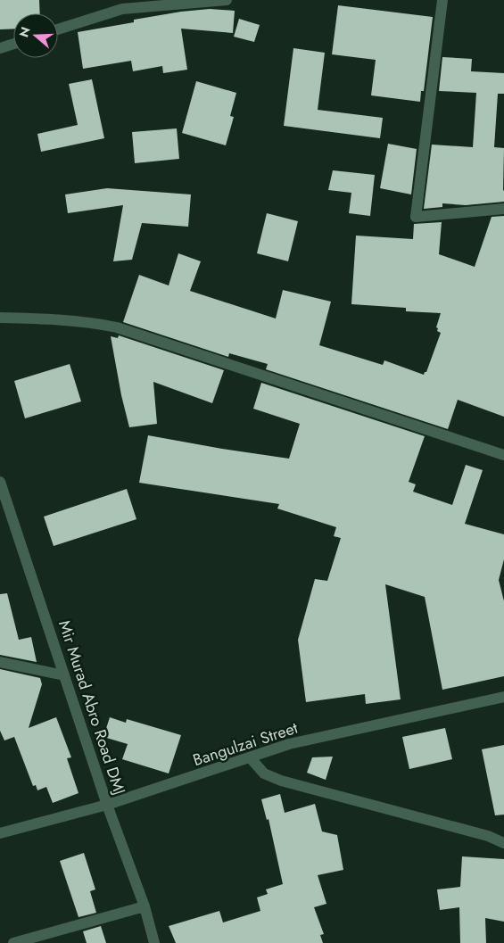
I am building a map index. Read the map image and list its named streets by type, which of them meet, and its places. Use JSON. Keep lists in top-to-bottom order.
{
  "streets": {
    "street": ["Mir Murad Abro Road DMJ", "Bangulzai Street"]
  },
  "crossings": [
    ["Mir Murad Abro Road DMJ", "Bangulzai Street"]
  ],
  "north": "left"
}
